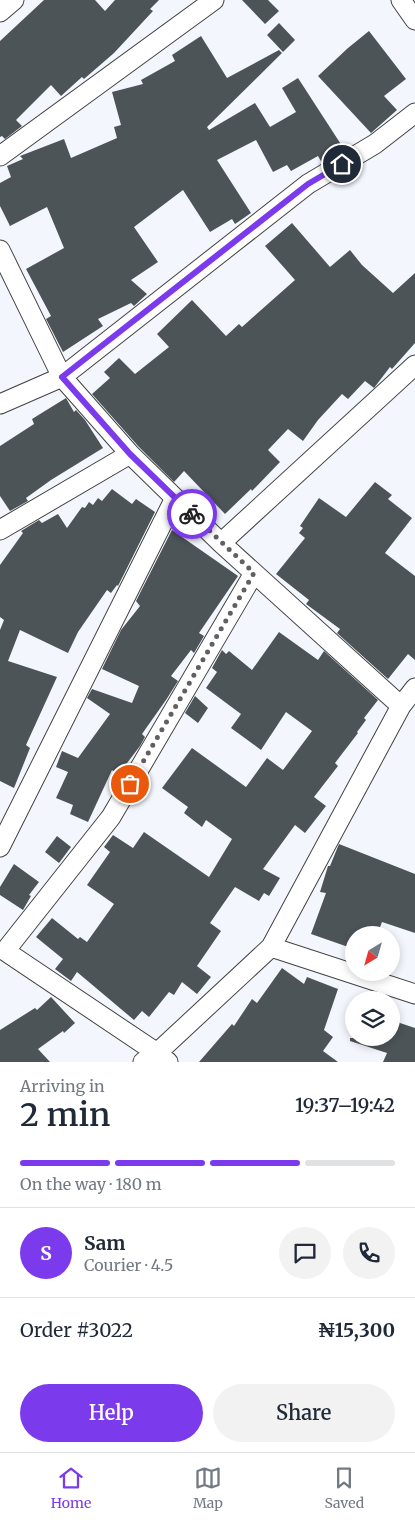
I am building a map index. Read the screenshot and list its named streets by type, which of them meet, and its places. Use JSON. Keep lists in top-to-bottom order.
{
  "north": "bottom left",
  "page": {
    "heading": ["2 min", "Arriving in", "19:37–19:42"],
    "panel": [
      "Sam",
      "Courier · 4.5",
      "Order #3022",
      "₦15,300"
    ],
    "bar": "On the way · 180 m",
    "round": "S",
    "buttons": ["Help", "Share"],
    "tabs": ["Home", "Map", "Saved"]
  }
}
